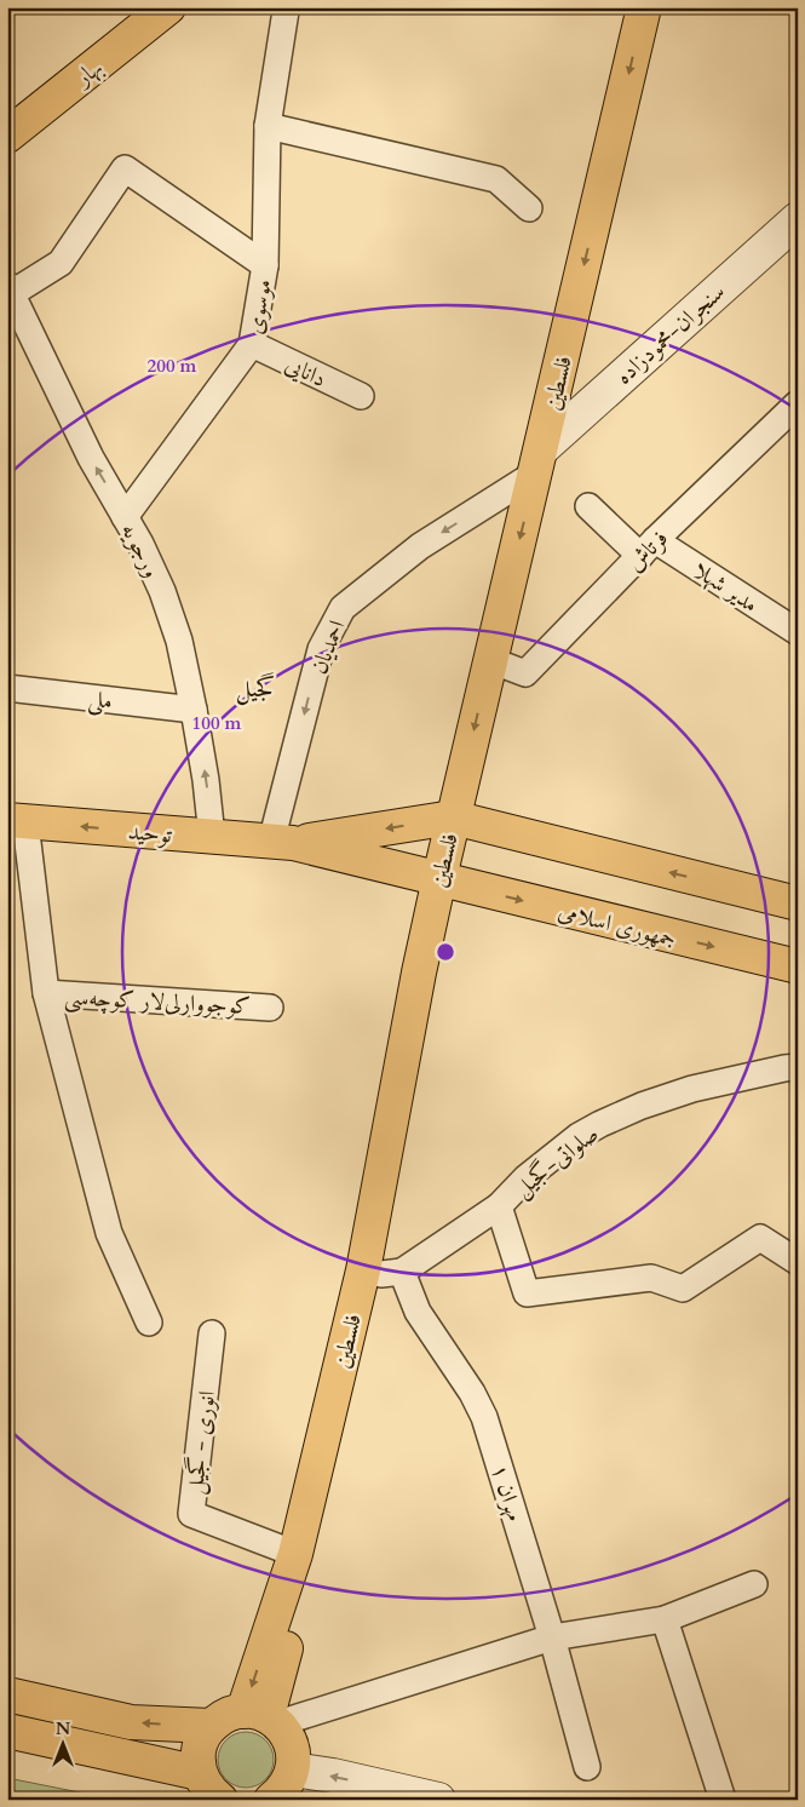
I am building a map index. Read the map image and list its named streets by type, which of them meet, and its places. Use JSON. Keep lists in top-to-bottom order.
{
  "streets": {
    "main road": [
      "بهار",
      "فلسطین",
      "توحید",
      "جمهوری اسلامی"
    ],
    "street": [
      "موسوی",
      "سنجران-محمودزاده",
      "دانایی",
      "ورجویه",
      "فرتاش",
      "مدیر شهلا",
      "احمدیان",
      "ملی",
      "کوجووارلی‌لار کوچه‌سی",
      "صلواتی-گجیل",
      "انوری - گجیل",
      "مهران ۱"
    ]
  },
  "crossings": [
    ["موسوی", "دانایی"],
    ["موسوی", "ورجویه"],
    ["سنجران-محمودزاده", "فلسطین"],
    ["سنجران-محمودزاده", "احمدیان"],
    ["فلسطین", "فرتاش"],
    ["فلسطین", "احمدیان"],
    ["فلسطین", "جمهوری اسلامی"],
    ["فلسطین", "صلواتی-گجیل"],
    ["فلسطین", "انوری - گجیل"],
    ["فلسطین", "مهران ۱"],
    ["ورجویه", "ملی"],
    ["ورجویه", "توحید"],
    ["فرتاش", "مدیر شهلا"],
    ["احمدیان", "توحید"],
    ["احمدیان", "جمهوری اسلامی"],
    ["توحید", "جمهوری اسلامی"],
    ["صلواتی-گجیل", "مهران ۱"]
  ],
  "one_way": [
    "فلسطین",
    "ورجویه",
    "احمدیان",
    "توحید"
  ],
  "districts": ["گجیل"],
  "north": "top",
  "rings": ["200 m", "100 m"]
}
